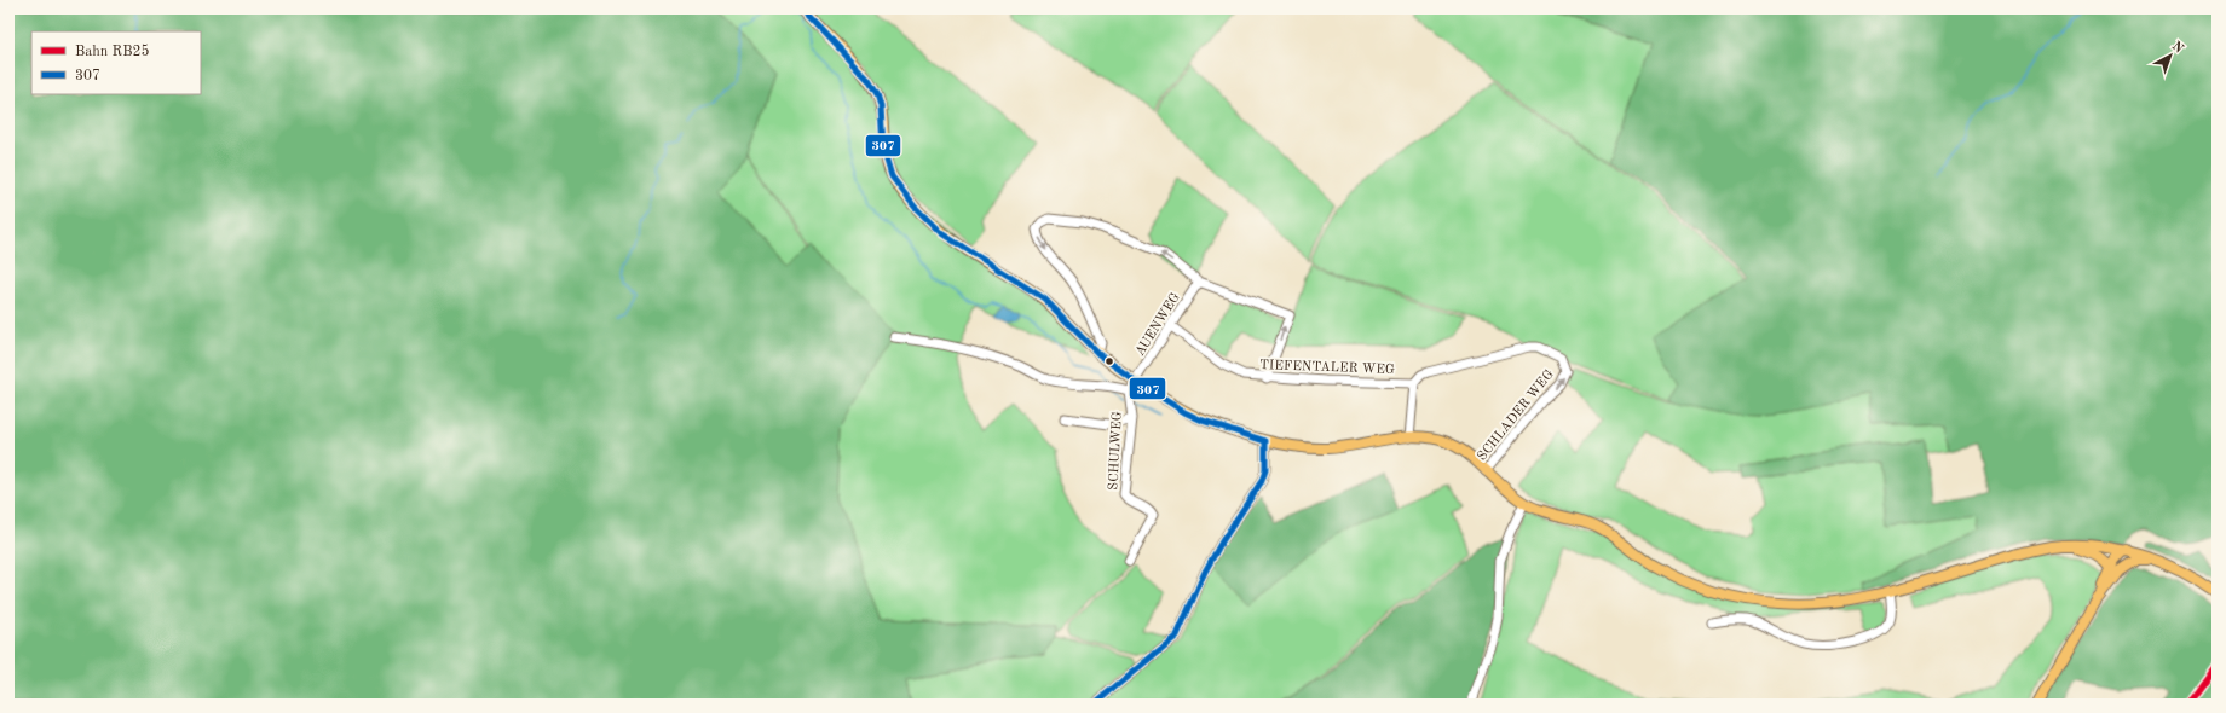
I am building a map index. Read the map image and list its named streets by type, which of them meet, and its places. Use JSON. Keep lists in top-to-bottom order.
{
  "streets": {
    "street": [
      "AUENWEG",
      "TIEFENTALER WEG",
      "SCHLADER WEG",
      "SCHULWEG"
    ]
  },
  "crossings": [
    ["AUENWEG", "TIEFENTALER WEG"],
    ["TIEFENTALER WEG", "SCHLADER WEG"]
  ],
  "lines": ["transit line 307", "rail line RB25"],
  "legend": ["Bahn RB25", "307"],
  "north": "top right"
}
